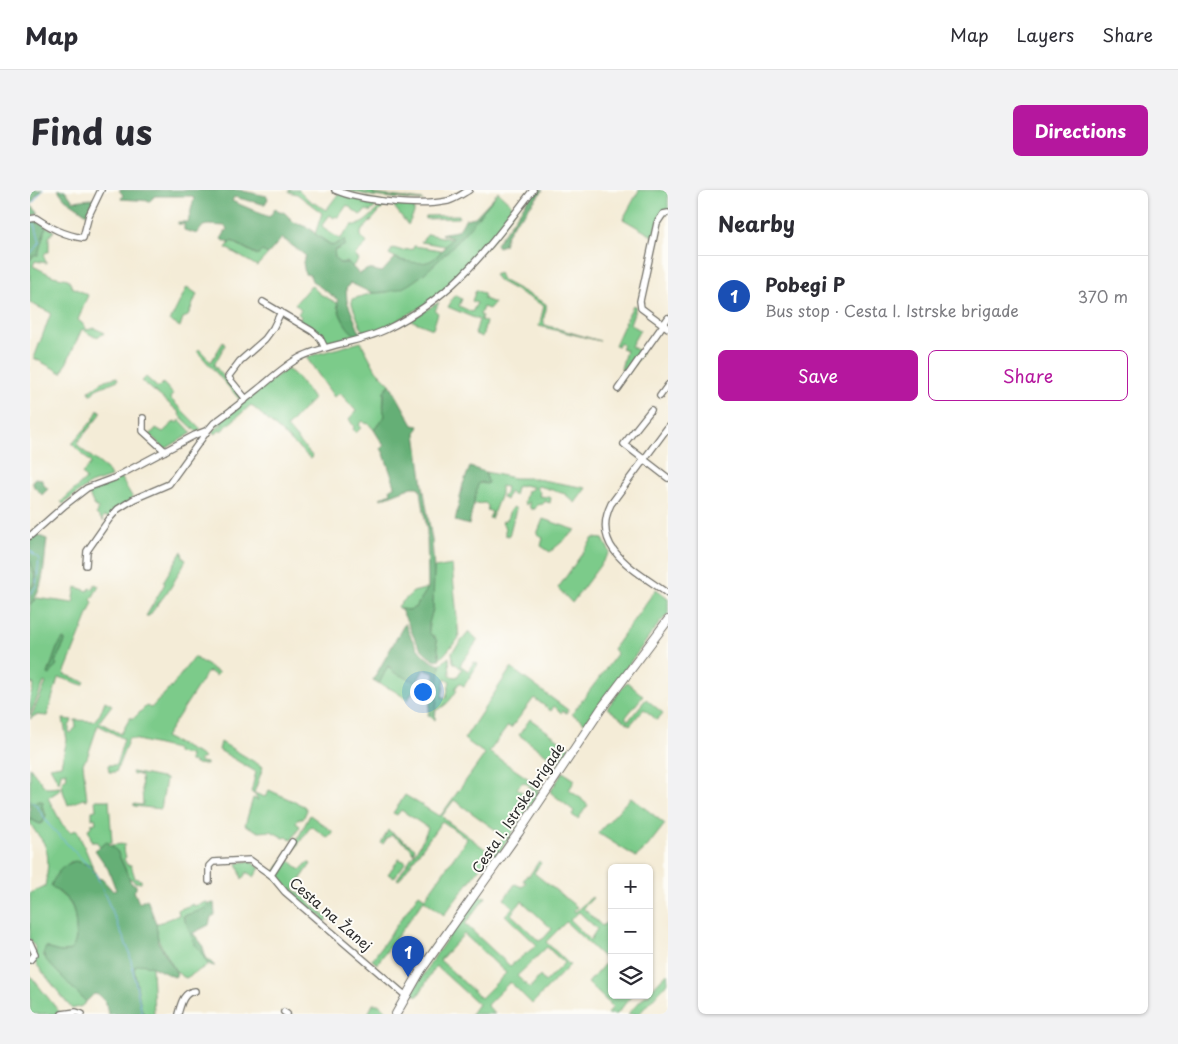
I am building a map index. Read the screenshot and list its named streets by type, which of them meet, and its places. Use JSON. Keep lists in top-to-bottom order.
{
  "streets": {
    "street": ["Cesta I. Istrske brigade", "Cesta na Žanej"]
  },
  "crossings": [
    ["Cesta I. Istrske brigade", "Cesta na Žanej"]
  ],
  "page": {
    "header": "Map",
    "nav": ["Map", "Layers", "Share"],
    "title": "Find us",
    "buttons": [
      "Directions",
      ["Save", "Share"]
    ],
    "heading": "Nearby",
    "list": [
      {
        "mark": "1",
        "name": "Pobegi P",
        "note": "Bus stop · Cesta I. Istrske brigade",
        "value": "370 m"
      }
    ],
    "map_buttons": ["+", "−"],
    "pins": "1"
  }
}
